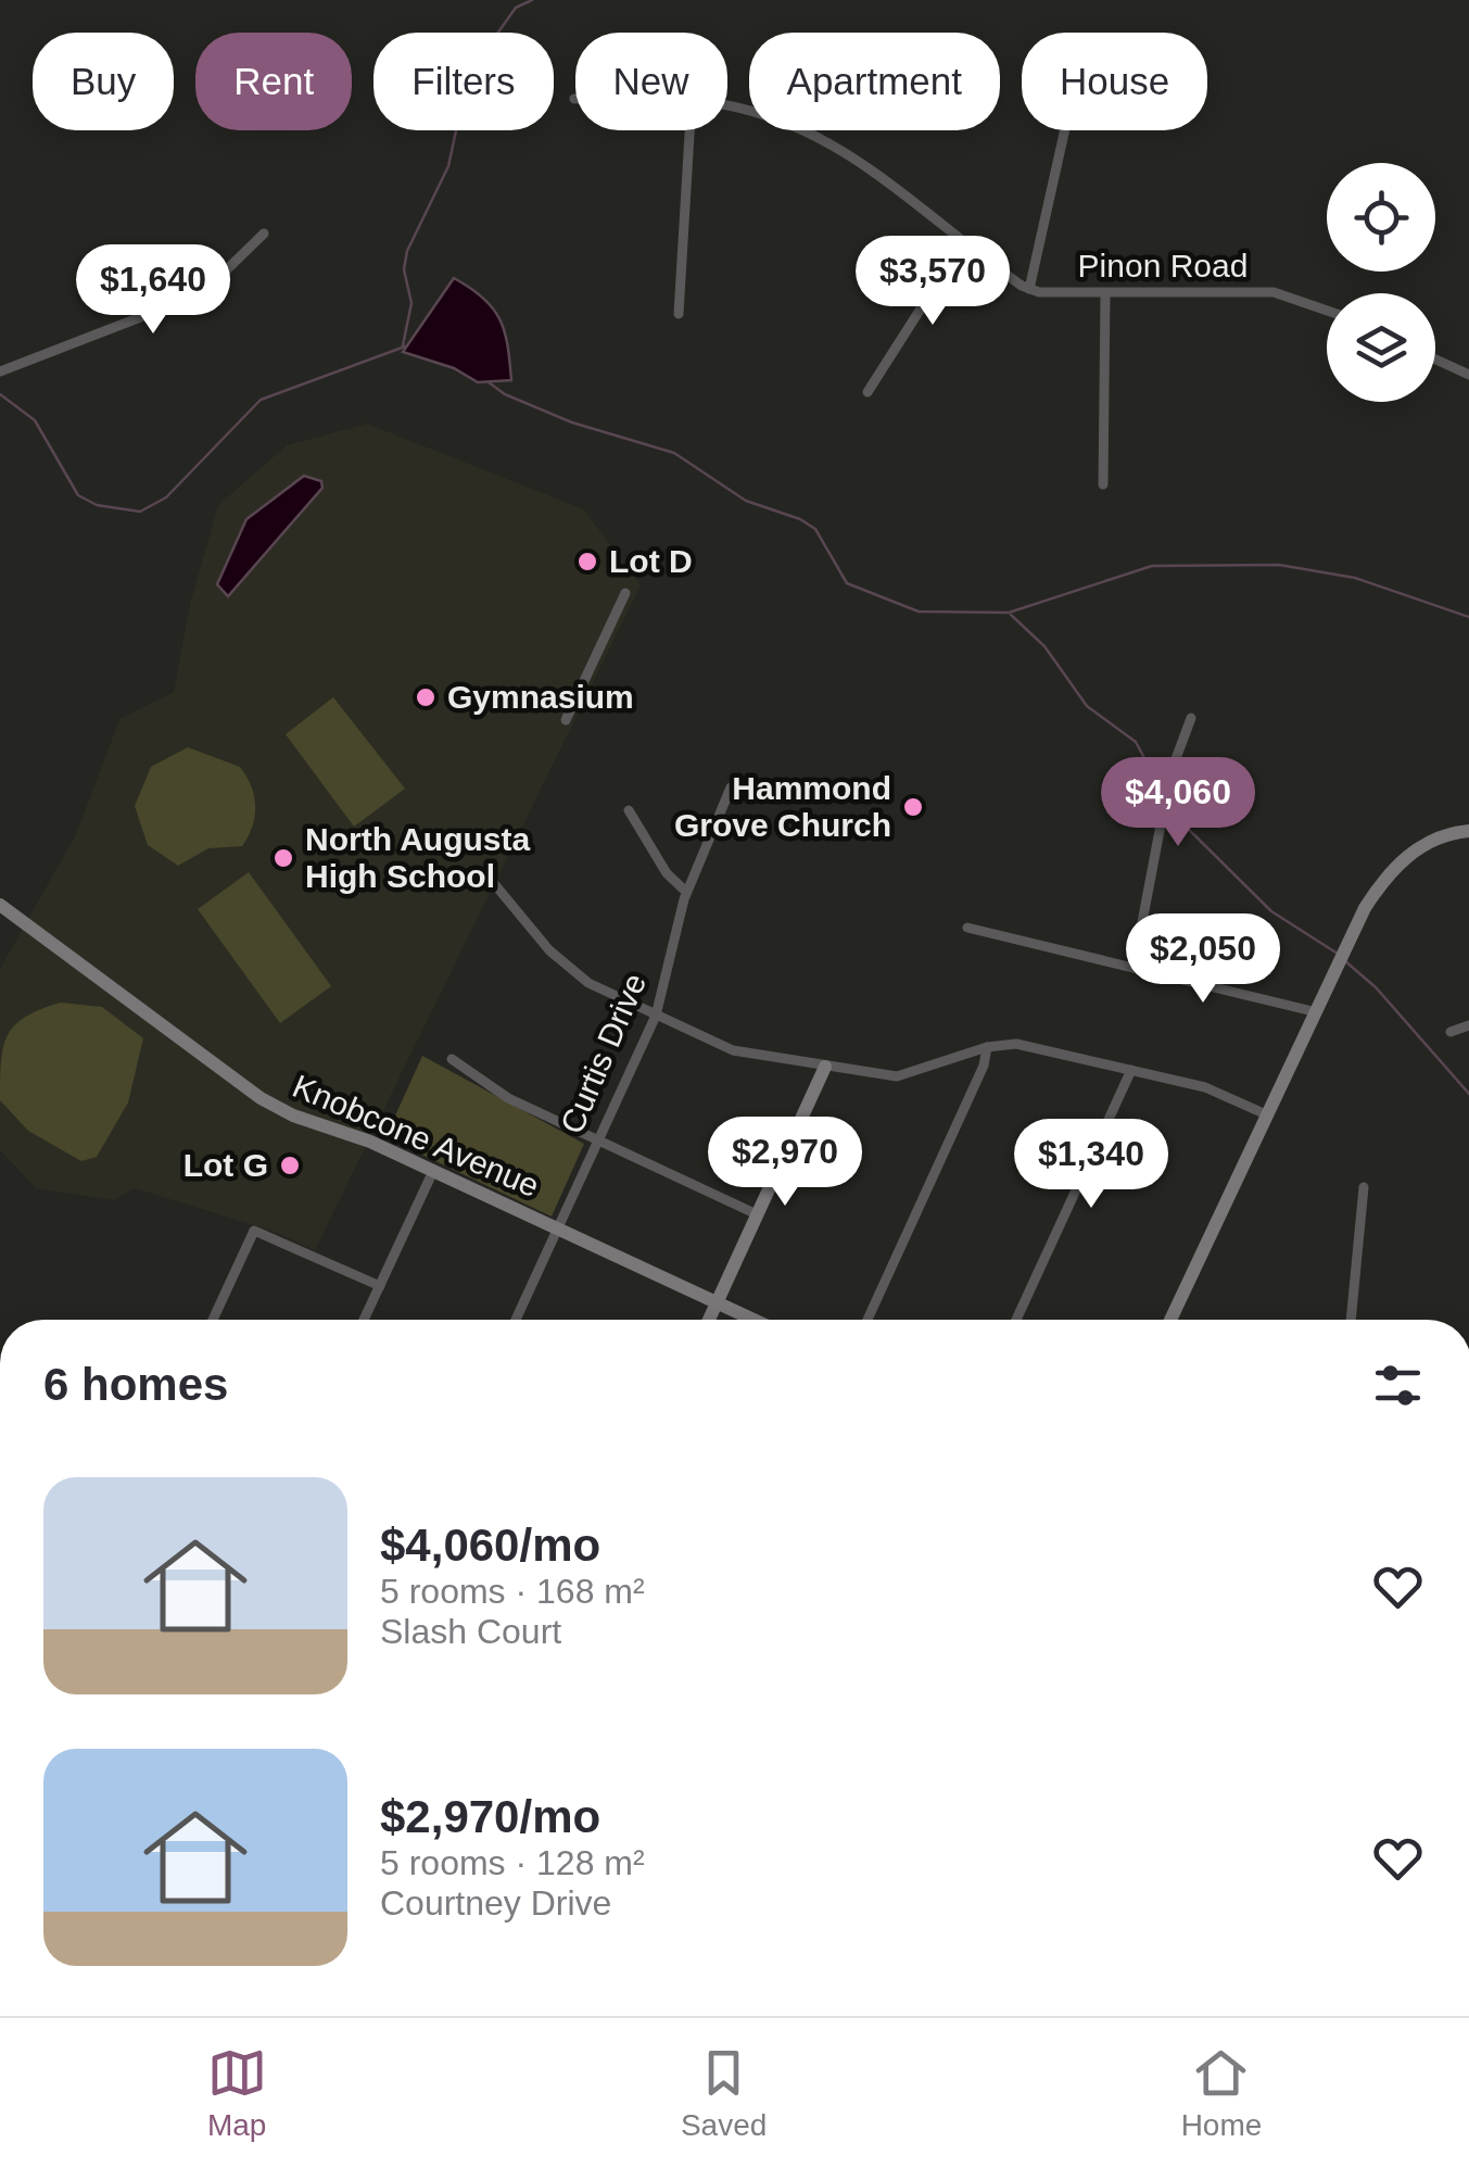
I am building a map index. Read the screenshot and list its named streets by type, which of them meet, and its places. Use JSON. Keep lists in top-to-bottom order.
{
  "streets": {
    "street": ["Pinon Road", "Curtis Drive", "Knobcone Avenue"]
  },
  "crossings": [
    ["Curtis Drive", "Knobcone Avenue"]
  ],
  "places": [
    "Lot D",
    "Gymnasium",
    "Hammond Grove Church",
    "North Augusta High School",
    "Lot G"
  ],
  "page": {
    "chip": [
      "Buy",
      "Rent",
      "Filters",
      "New",
      "Apartment",
      "House"
    ],
    "price": [
      "$3,570",
      "$1,640",
      "$4,060",
      "$2,050",
      "$2,970",
      "$1,340"
    ],
    "heading": "6 homes",
    "list": [
      {
        "name": "$4,060/mo",
        "note": "5 rooms · 168 m² · Slash Court"
      },
      {
        "name": "$2,970/mo",
        "note": "5 rooms · 128 m² · Courtney Drive"
      }
    ],
    "tabs": ["Map", "Saved", "Home"]
  }
}
